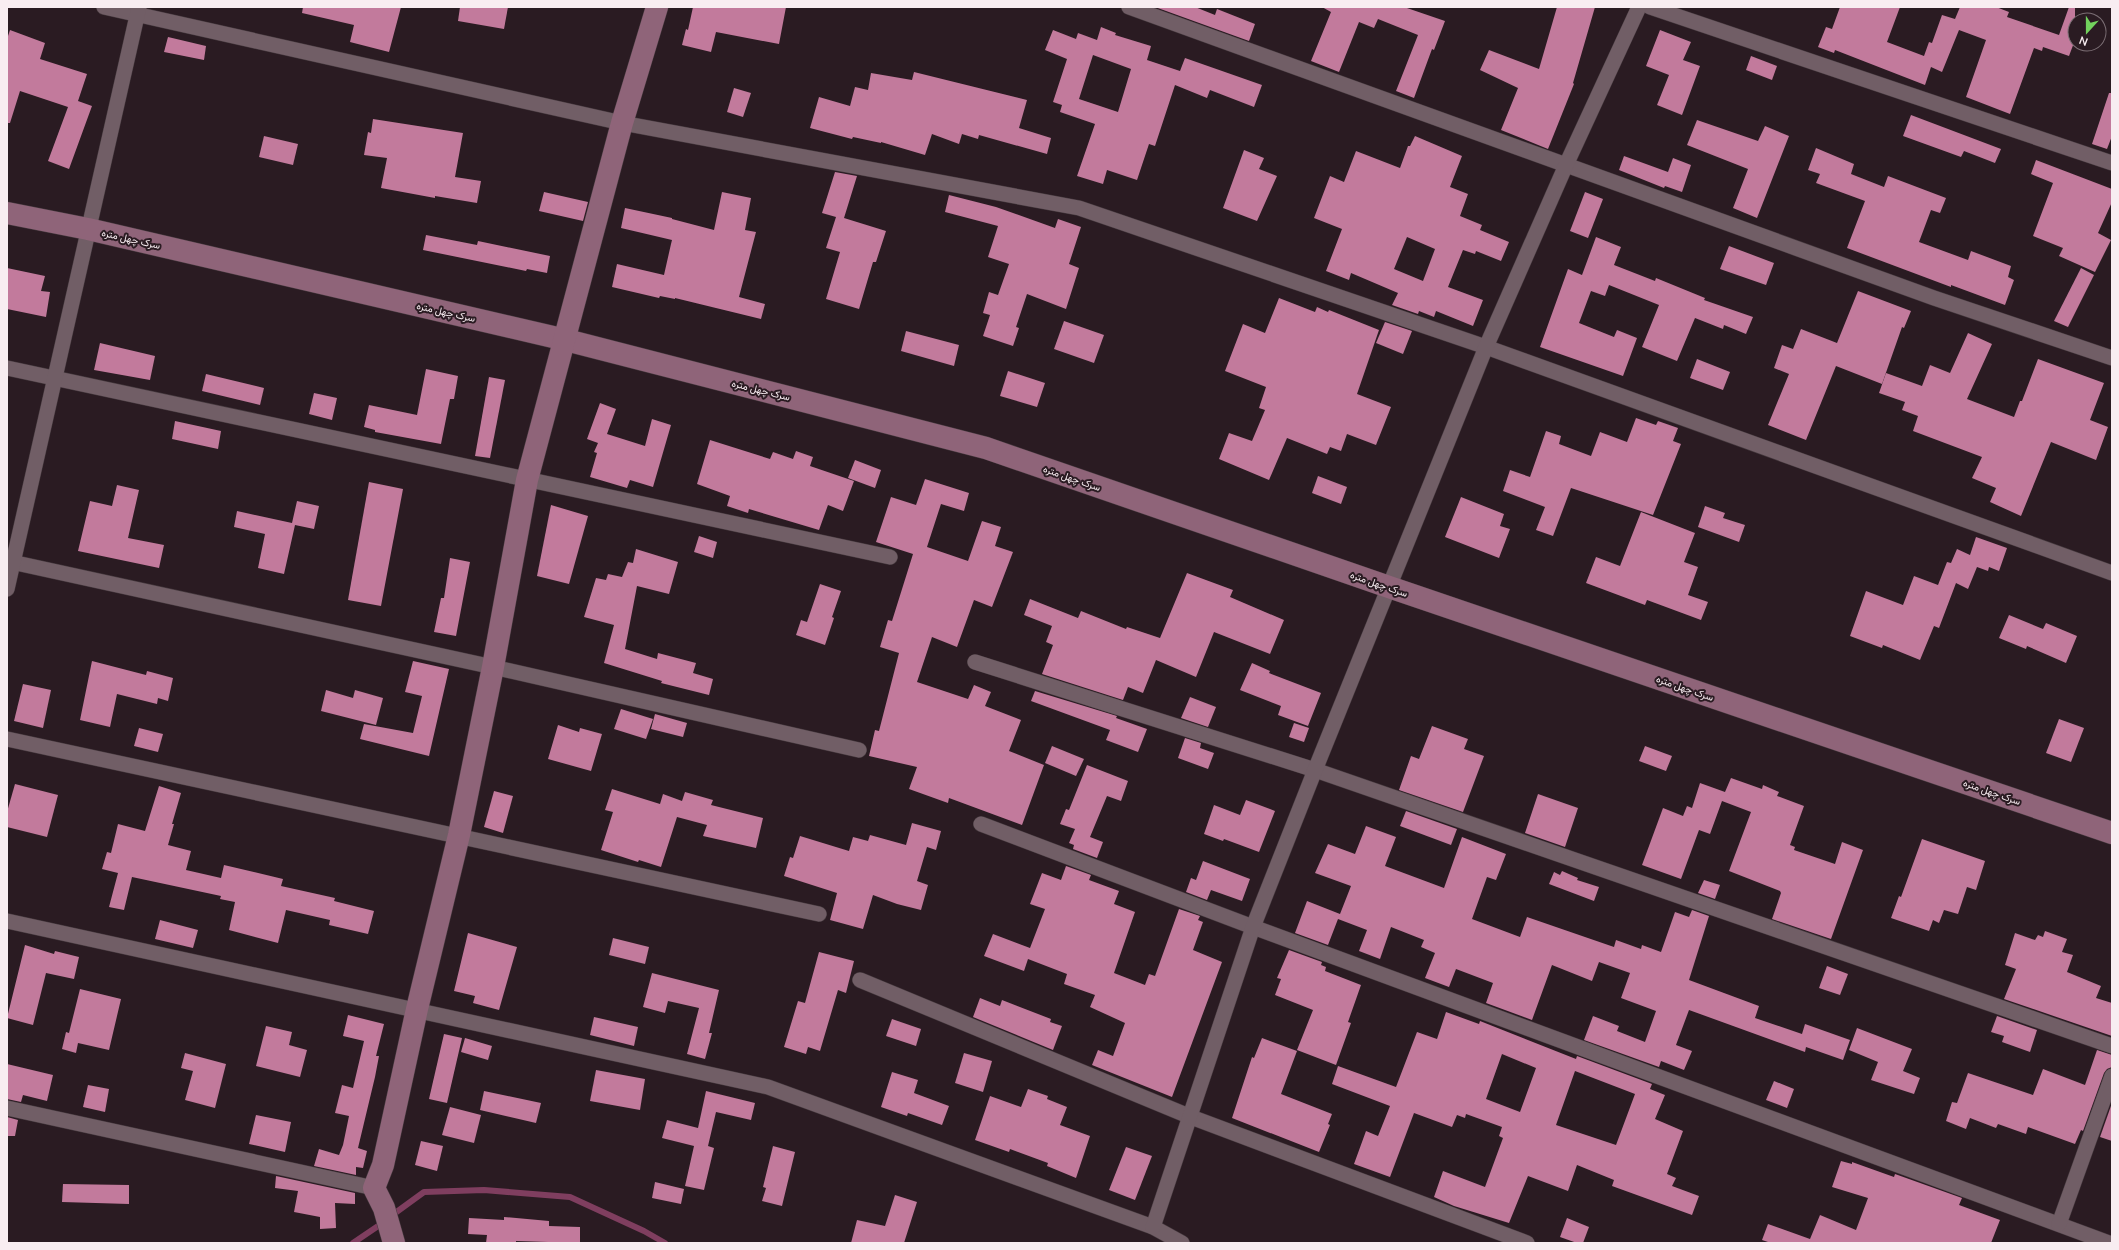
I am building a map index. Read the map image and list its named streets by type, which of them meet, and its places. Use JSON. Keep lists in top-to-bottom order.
{
  "streets": {
    "street": ["سرک چهل متره"]
  },
  "north": "bottom"
}
